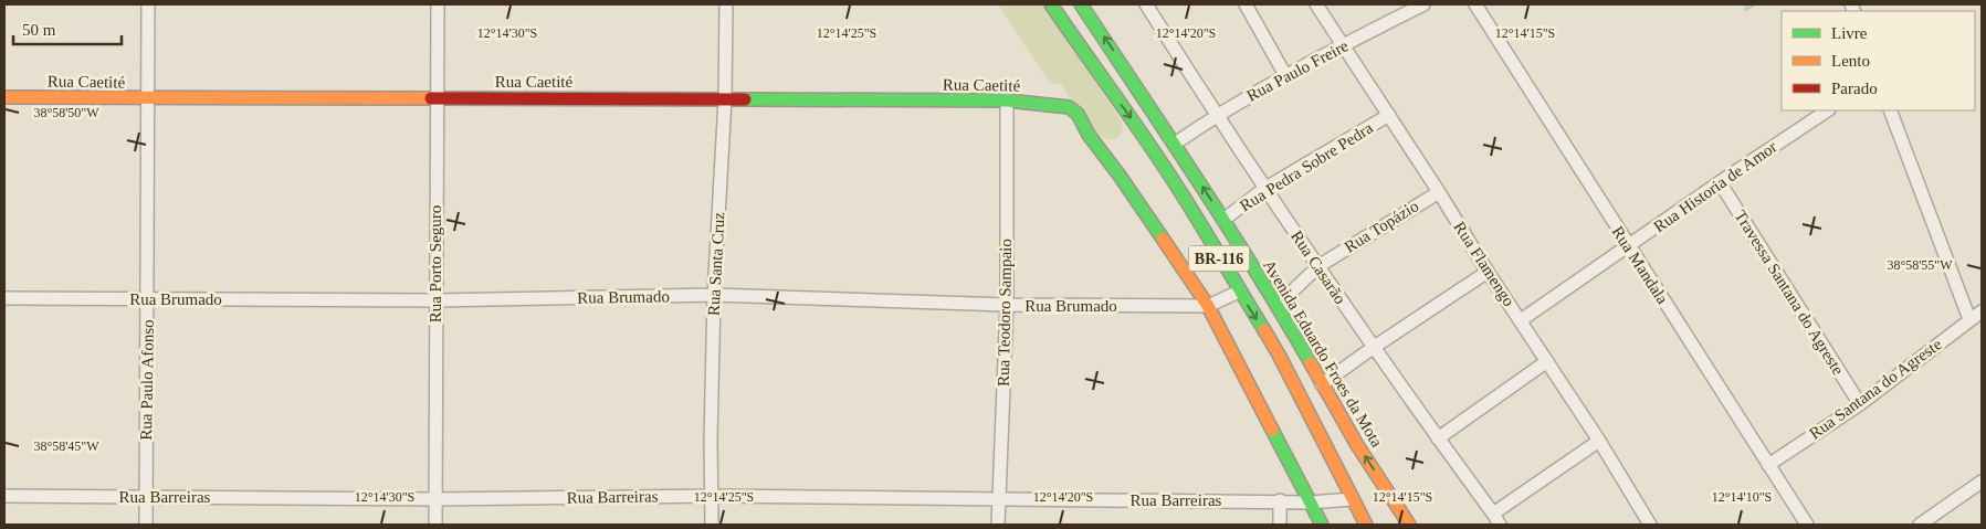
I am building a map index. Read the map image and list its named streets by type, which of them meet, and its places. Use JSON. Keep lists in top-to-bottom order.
{
  "streets": {
    "main road": ["Rua Caetité", "BR-116", "Avenida Eduardo Froes da Mota"],
    "street": [
      "Rua Paulo Freire",
      "Rua Pedra Sobre Pedra",
      "Rua Historia de Amor",
      "Rua Topázio",
      "Rua Porto Seguro",
      "Rua Santa Cruz",
      "Rua Flamengo",
      "Rua Mandala",
      "Rua Casarão",
      "Travessa Santana do Agreste",
      "Rua Brumado",
      "Rua Teodoro Sampaio",
      "Rua Paulo Afonso",
      "Rua Santana do Agreste",
      "Rua Barreiras"
    ]
  },
  "crossings": [
    ["Rua Paulo Freire", "Rua Flamengo"],
    ["Rua Paulo Freire", "Rua Casarão"],
    ["Rua Paulo Freire", "Avenida Eduardo Froes da Mota"],
    ["Rua Caetité", "Rua Porto Seguro"],
    ["Rua Caetité", "Rua Santa Cruz"],
    ["Rua Caetité", "Rua Brumado"],
    ["Rua Caetité", "Rua Teodoro Sampaio"],
    ["Rua Caetité", "Rua Paulo Afonso"],
    ["Rua Pedra Sobre Pedra", "Rua Flamengo"],
    ["Rua Pedra Sobre Pedra", "Rua Casarão"],
    ["Rua Pedra Sobre Pedra", "Avenida Eduardo Froes da Mota"],
    ["Rua Historia de Amor", "Rua Flamengo"],
    ["Rua Historia de Amor", "Rua Mandala"],
    ["Rua Historia de Amor", "Travessa Santana do Agreste"],
    ["Rua Topázio", "Rua Flamengo"],
    ["Rua Topázio", "Rua Casarão"],
    ["Rua Topázio", "Avenida Eduardo Froes da Mota"],
    ["BR-116", "Rua Brumado"],
    ["BR-116", "Rua Barreiras"],
    ["Rua Porto Seguro", "Rua Brumado"],
    ["Rua Porto Seguro", "Rua Barreiras"],
    ["Rua Santa Cruz", "Rua Brumado"],
    ["Rua Santa Cruz", "Rua Barreiras"],
    ["Rua Mandala", "Rua Santana do Agreste"],
    ["Travessa Santana do Agreste", "Rua Santana do Agreste"],
    ["Rua Brumado", "Rua Teodoro Sampaio"],
    ["Rua Brumado", "Rua Paulo Afonso"],
    ["Rua Teodoro Sampaio", "Rua Barreiras"],
    ["Rua Paulo Afonso", "Rua Barreiras"]
  ],
  "legend": ["Livre", "Lento", "Parado"],
  "scale_bar": "50 m",
  "coordinates": [
    "12°14'30\"S",
    "12°14'25\"S",
    "12°14'20\"S",
    "12°14'15\"S",
    "38°58'50\"W",
    "38°58'55\"W",
    "38°58'45\"W",
    "12°14'10\"S"
  ]
}
